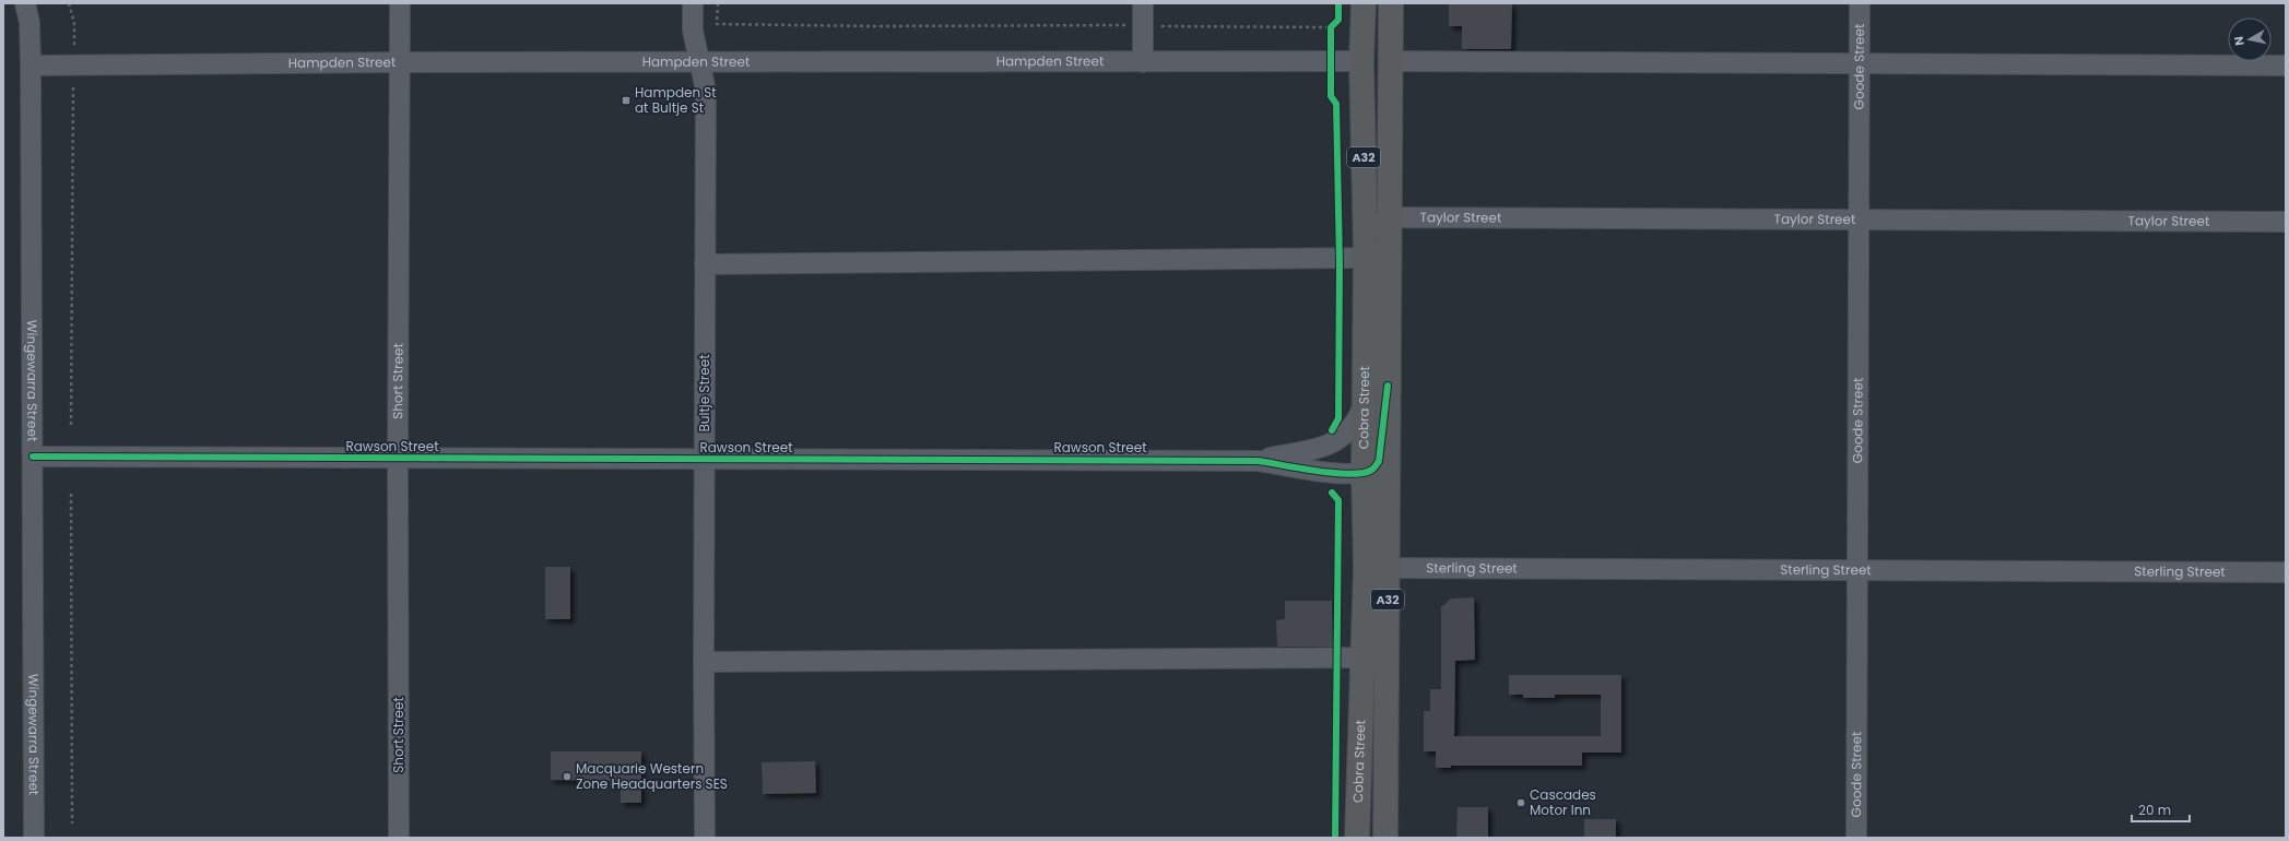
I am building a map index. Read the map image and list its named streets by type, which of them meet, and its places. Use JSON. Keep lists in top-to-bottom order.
{
  "streets": {
    "highway": ["A32", "Cobra Street"],
    "street": [
      "Hampden Street",
      "Goode Street",
      "Taylor Street",
      "Wingewarra Street",
      "Short Street",
      "Bultje Street",
      "Rawson Street",
      "Sterling Street"
    ]
  },
  "crossings": [
    ["Hampden Street", "Wingewarra Street"],
    ["Hampden Street", "Short Street"],
    ["Hampden Street", "Bultje Street"],
    ["Hampden Street", "Cobra Street"],
    ["Goode Street", "Taylor Street"],
    ["Goode Street", "Sterling Street"],
    ["Taylor Street", "Cobra Street"],
    ["Wingewarra Street", "Rawson Street"],
    ["Short Street", "Rawson Street"],
    ["Bultje Street", "Rawson Street"],
    ["Cobra Street", "Rawson Street"],
    ["Cobra Street", "Sterling Street"]
  ],
  "places": {
    "transit": ["Hampden St at Bultje St"],
    "other": ["Macquarie Western Zone Headquarters SES", "Cascades Motor Inn"]
  },
  "scale_bar": "20 m",
  "north": "left"
}
